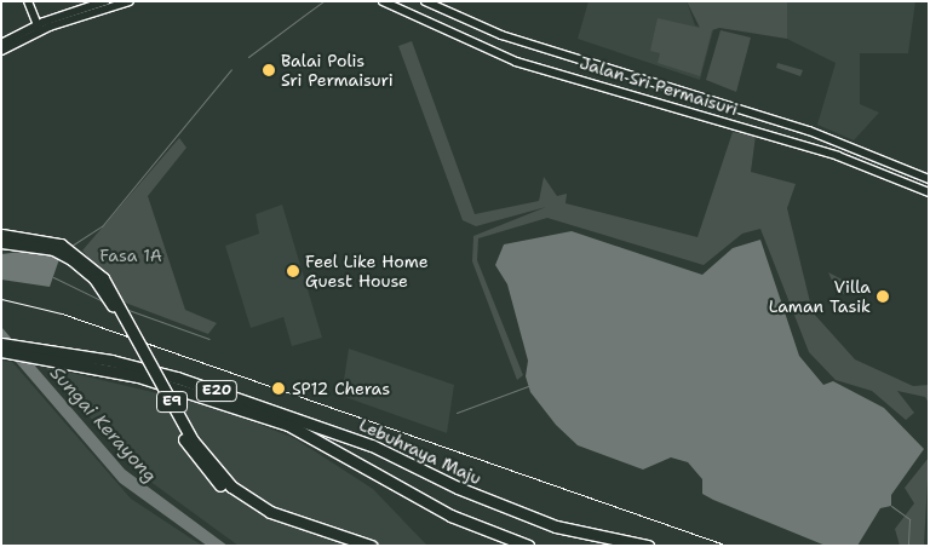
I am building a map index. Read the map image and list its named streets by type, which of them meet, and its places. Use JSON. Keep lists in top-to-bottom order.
{
  "streets": {
    "highway": ["E20", "E9", "Lebuhraya Maju"],
    "street": ["Jalan Sri Permaisuri"]
  },
  "water": ["Sungai Kerayong"],
  "parks": ["Fasa 1A"],
  "places": [
    "Balai Polis Sri Permaisuri",
    "Feel Like Home Guest House",
    "Villa Laman Tasik",
    "SP12 Cheras"
  ]
}
